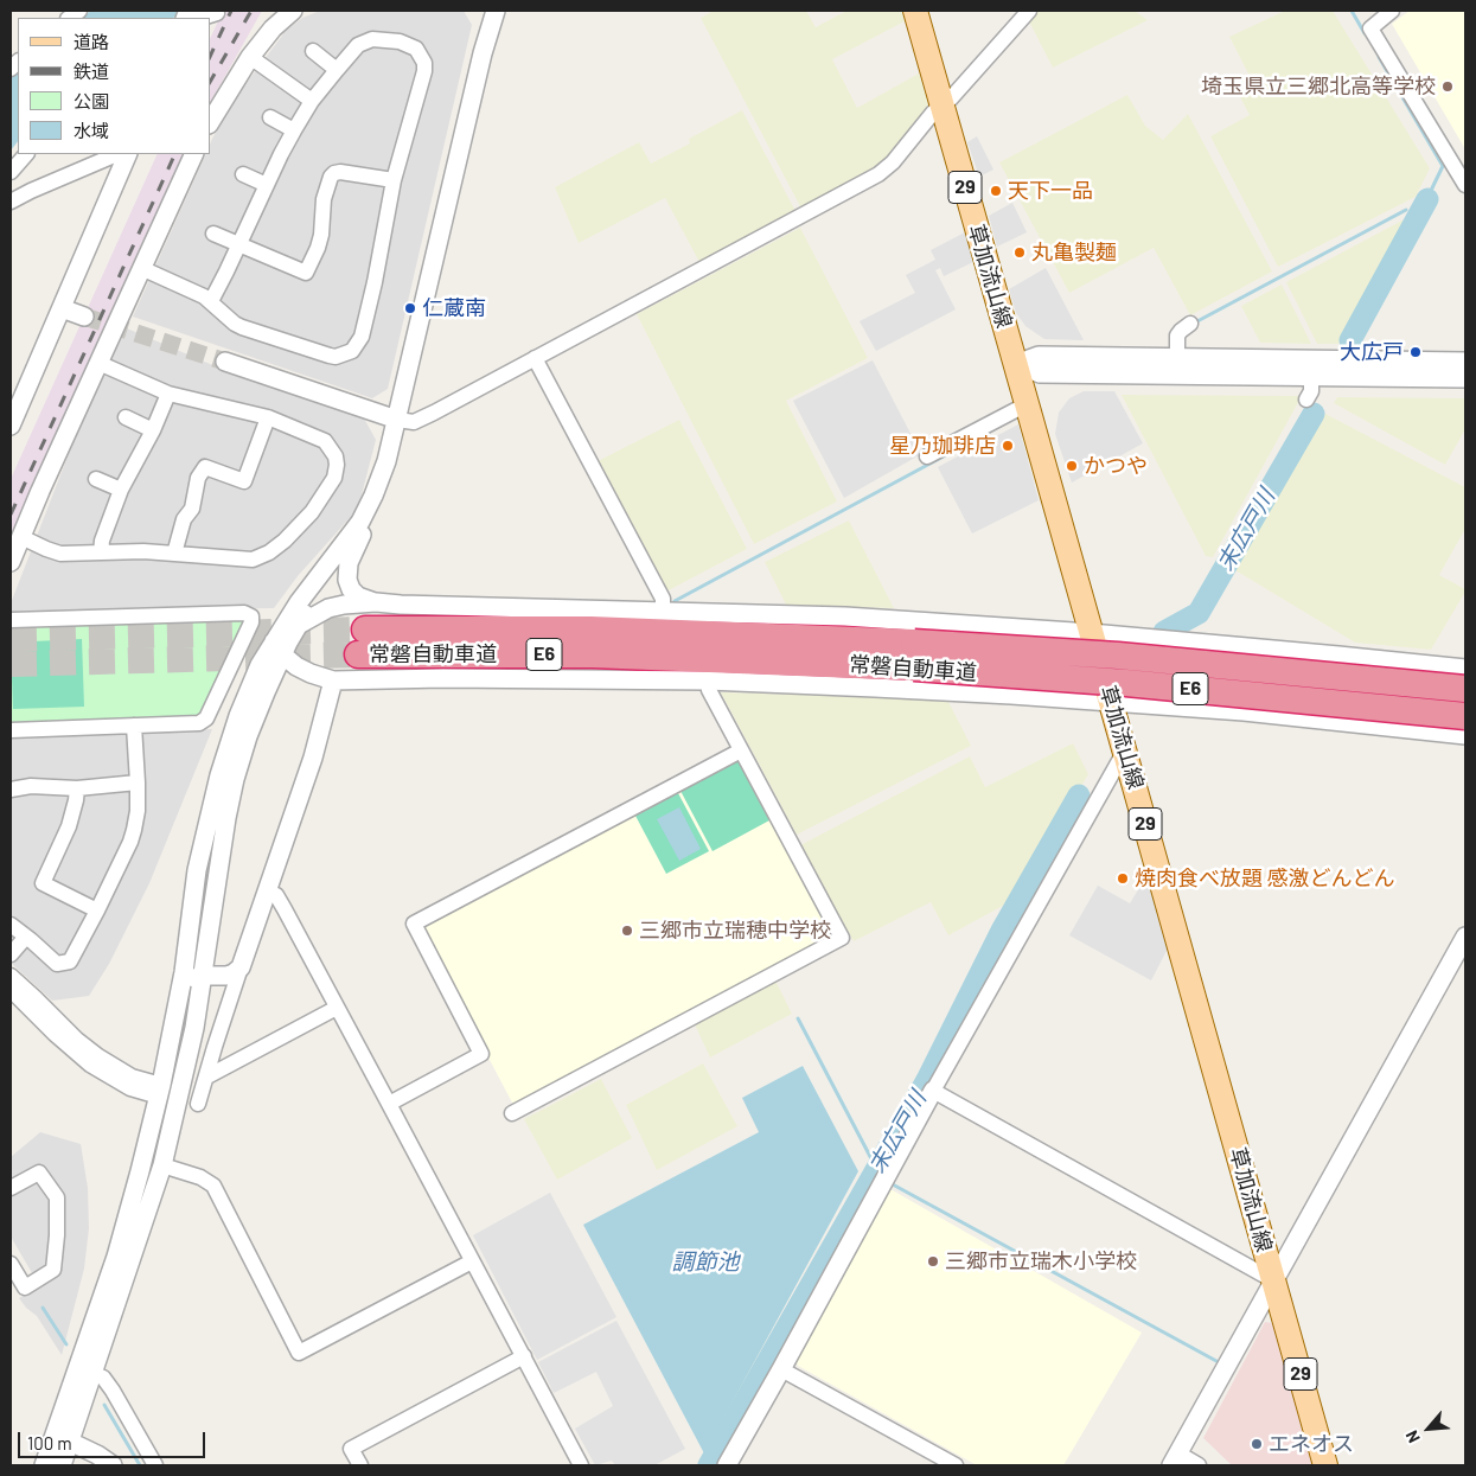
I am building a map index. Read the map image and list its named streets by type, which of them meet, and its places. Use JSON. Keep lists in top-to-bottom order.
{
  "streets": {
    "highway": ["常磐自動車道", "E6"],
    "main road": ["29", "草加流山線"]
  },
  "water": ["末広戸川", "調節池"],
  "places": [
    "埼玉県立三郷北高等学校",
    "天下一品",
    "丸亀製麺",
    "仁蔵南",
    "大広戸",
    "星乃珈琲店",
    "かつや",
    "焼肉食べ放題 感激どんどん",
    "三郷市立瑞穂中学校",
    "三郷市立瑞木小学校",
    "エネオス"
  ],
  "legend": [
    "道路",
    "鉄道",
    "公園",
    "水域"
  ],
  "scale_bar": "100 m",
  "north": "bottom left"
}
